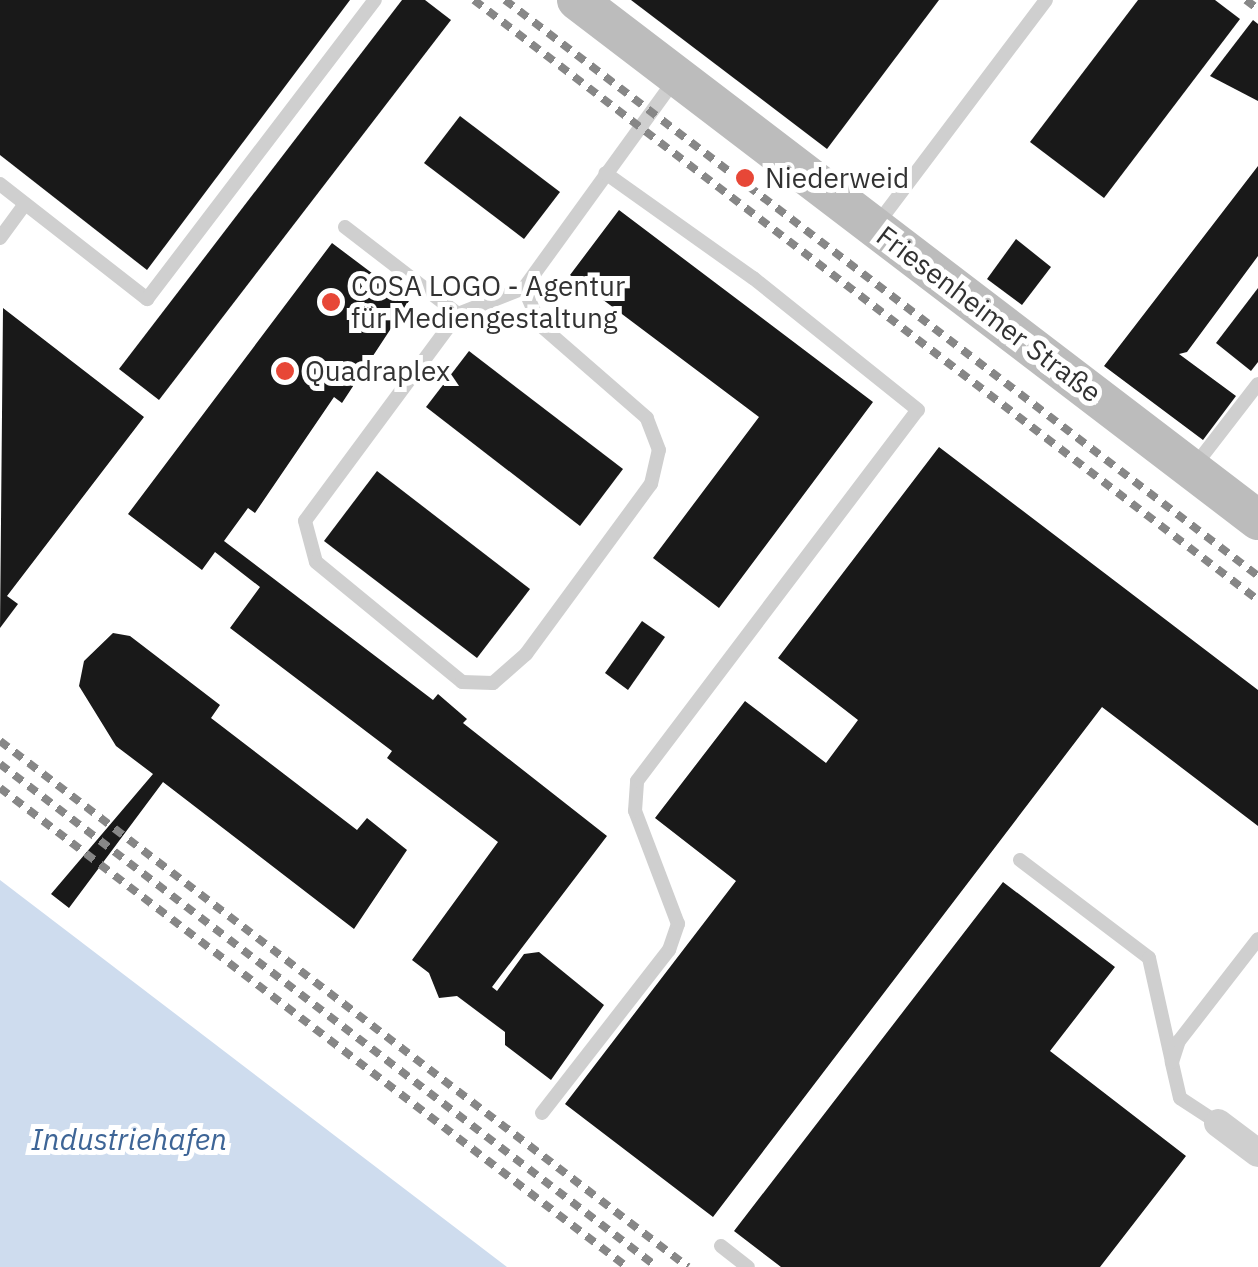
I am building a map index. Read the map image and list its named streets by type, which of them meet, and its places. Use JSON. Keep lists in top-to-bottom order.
{
  "streets": {
    "street": ["Friesenheimer Straße"]
  },
  "water": ["Industriehafen"],
  "places": ["Niederweid", "COSA LOGO - Agentur für Mediengestaltung", "Quadraplex"]
}
